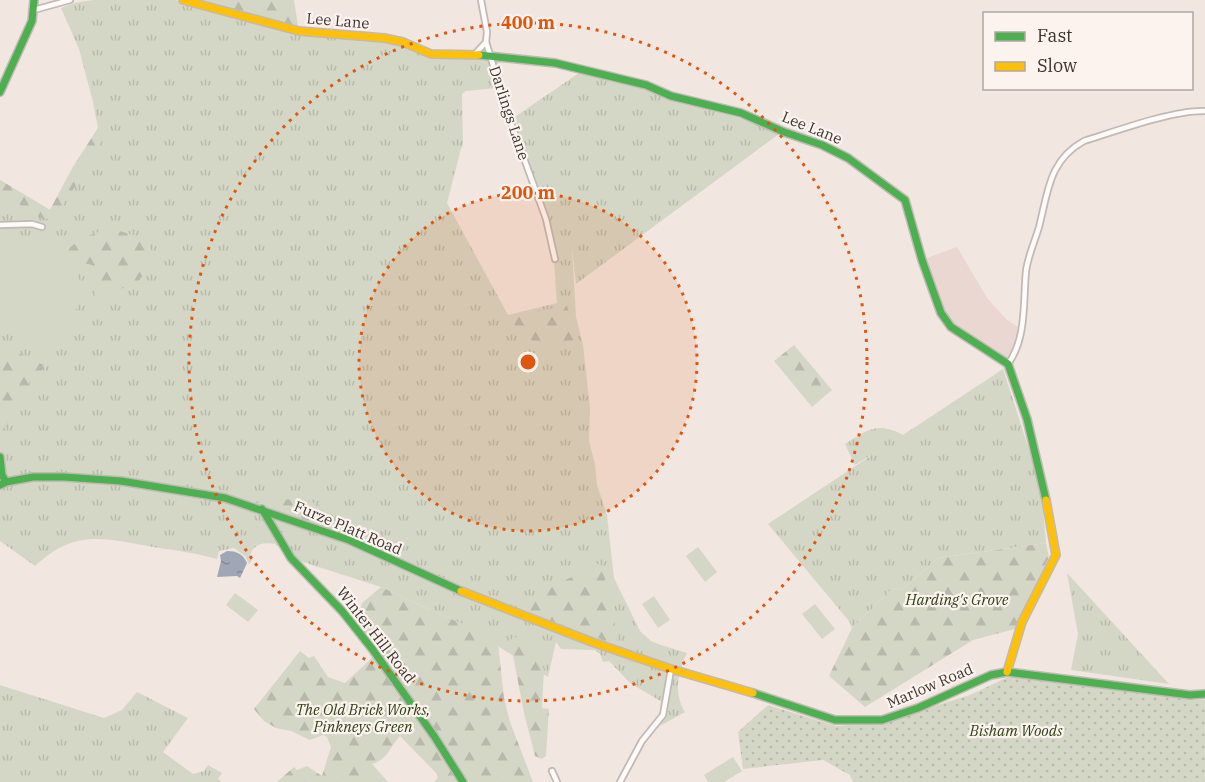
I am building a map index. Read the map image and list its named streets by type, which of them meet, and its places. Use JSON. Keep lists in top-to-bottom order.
{
  "streets": {
    "street": [
      "Lee Lane",
      "Darlings Lane",
      "Furze Platt Road",
      "Winter Hill Road",
      "Marlow Road"
    ]
  },
  "crossings": [
    ["Lee Lane", "Darlings Lane"],
    ["Furze Platt Road", "Winter Hill Road"],
    ["Furze Platt Road", "Marlow Road"]
  ],
  "parks": ["Harding's Grove", "The Old Brick Works, Pinkneys Green", "Bisham Woods"],
  "legend": ["Fast", "Slow"],
  "rings": ["400 m", "200 m"]
}
